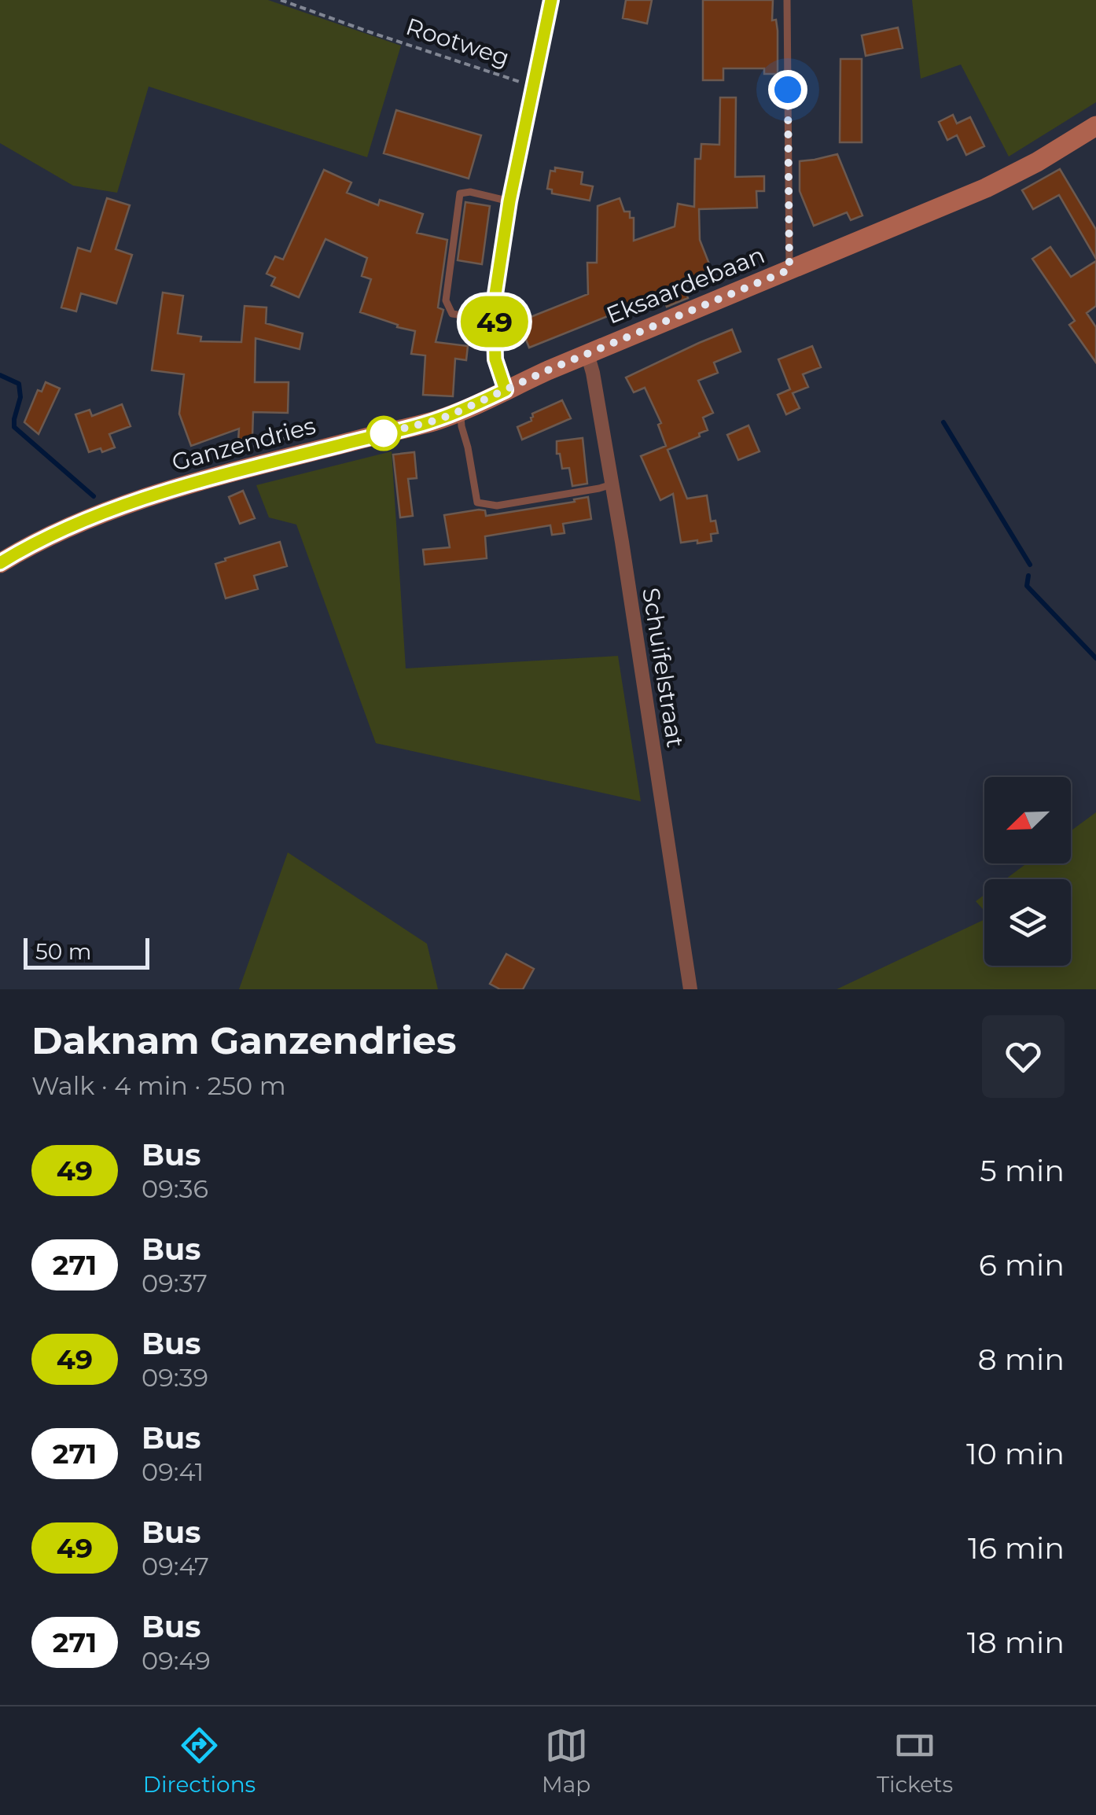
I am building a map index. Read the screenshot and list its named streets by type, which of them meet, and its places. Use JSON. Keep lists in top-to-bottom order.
{
  "streets": {
    "main road": ["Eksaardebaan", "Ganzendries"],
    "street": ["Schuifelstraat"],
    "path": ["Rootweg"]
  },
  "crossings": [
    ["Eksaardebaan", "Ganzendries"],
    ["Eksaardebaan", "Schuifelstraat"]
  ],
  "lines": ["bus line 49"],
  "scale_bar": "50 m",
  "north": "bottom left",
  "page": {
    "on_map": "49",
    "scale": "50 m",
    "heading": ["Daknam Ganzendries", "Walk · 4 min · 250 m"],
    "list": [
      {
        "mark": "49",
        "name": "Bus",
        "note": "09:36",
        "value": "5 min"
      },
      {
        "mark": "271",
        "name": "Bus",
        "note": "09:37",
        "value": "6 min"
      },
      {
        "mark": "49",
        "name": "Bus",
        "note": "09:39",
        "value": "8 min"
      },
      {
        "mark": "271",
        "name": "Bus",
        "note": "09:41",
        "value": "10 min"
      },
      {
        "mark": "49",
        "name": "Bus",
        "note": "09:47",
        "value": "16 min"
      },
      {
        "mark": "271",
        "name": "Bus",
        "note": "09:49",
        "value": "18 min"
      }
    ],
    "tabs": ["Directions", "Map", "Tickets"]
  }
}
